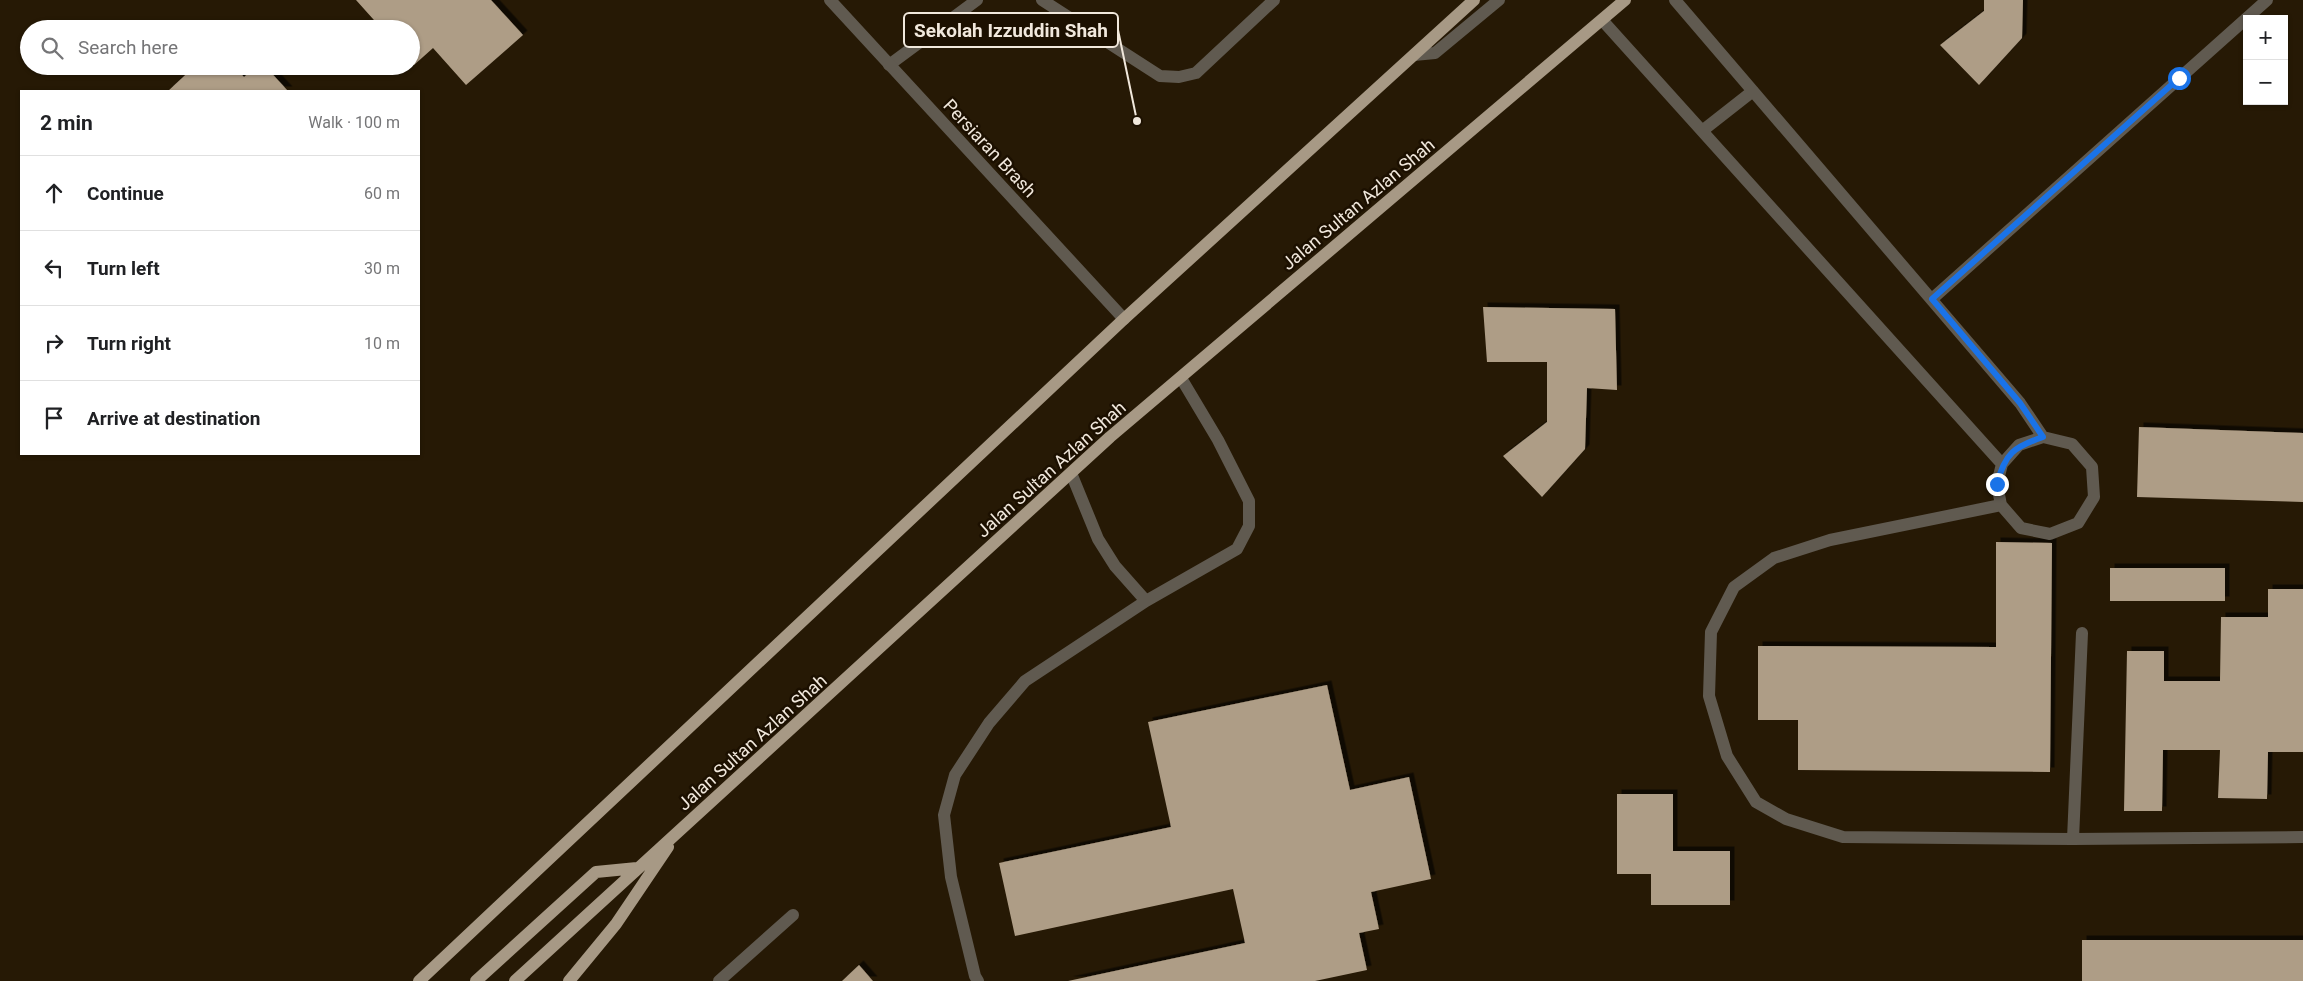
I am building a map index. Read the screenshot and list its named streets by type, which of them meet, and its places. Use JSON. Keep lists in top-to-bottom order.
{
  "streets": {
    "main road": ["Jalan Sultan Azlan Shah"],
    "street": ["Persiaran Brash"]
  },
  "places": ["Sekolah Izzuddin Shah"],
  "page": {
    "map_buttons": ["+", "−"],
    "search": "Search here",
    "heading": ["2 min", "Walk · 100 m"],
    "list": [
      ["Continue", "60 m"],
      ["Turn left", "30 m"],
      ["Turn right", "10 m"],
      "Arrive at destination"
    ]
  }
}
